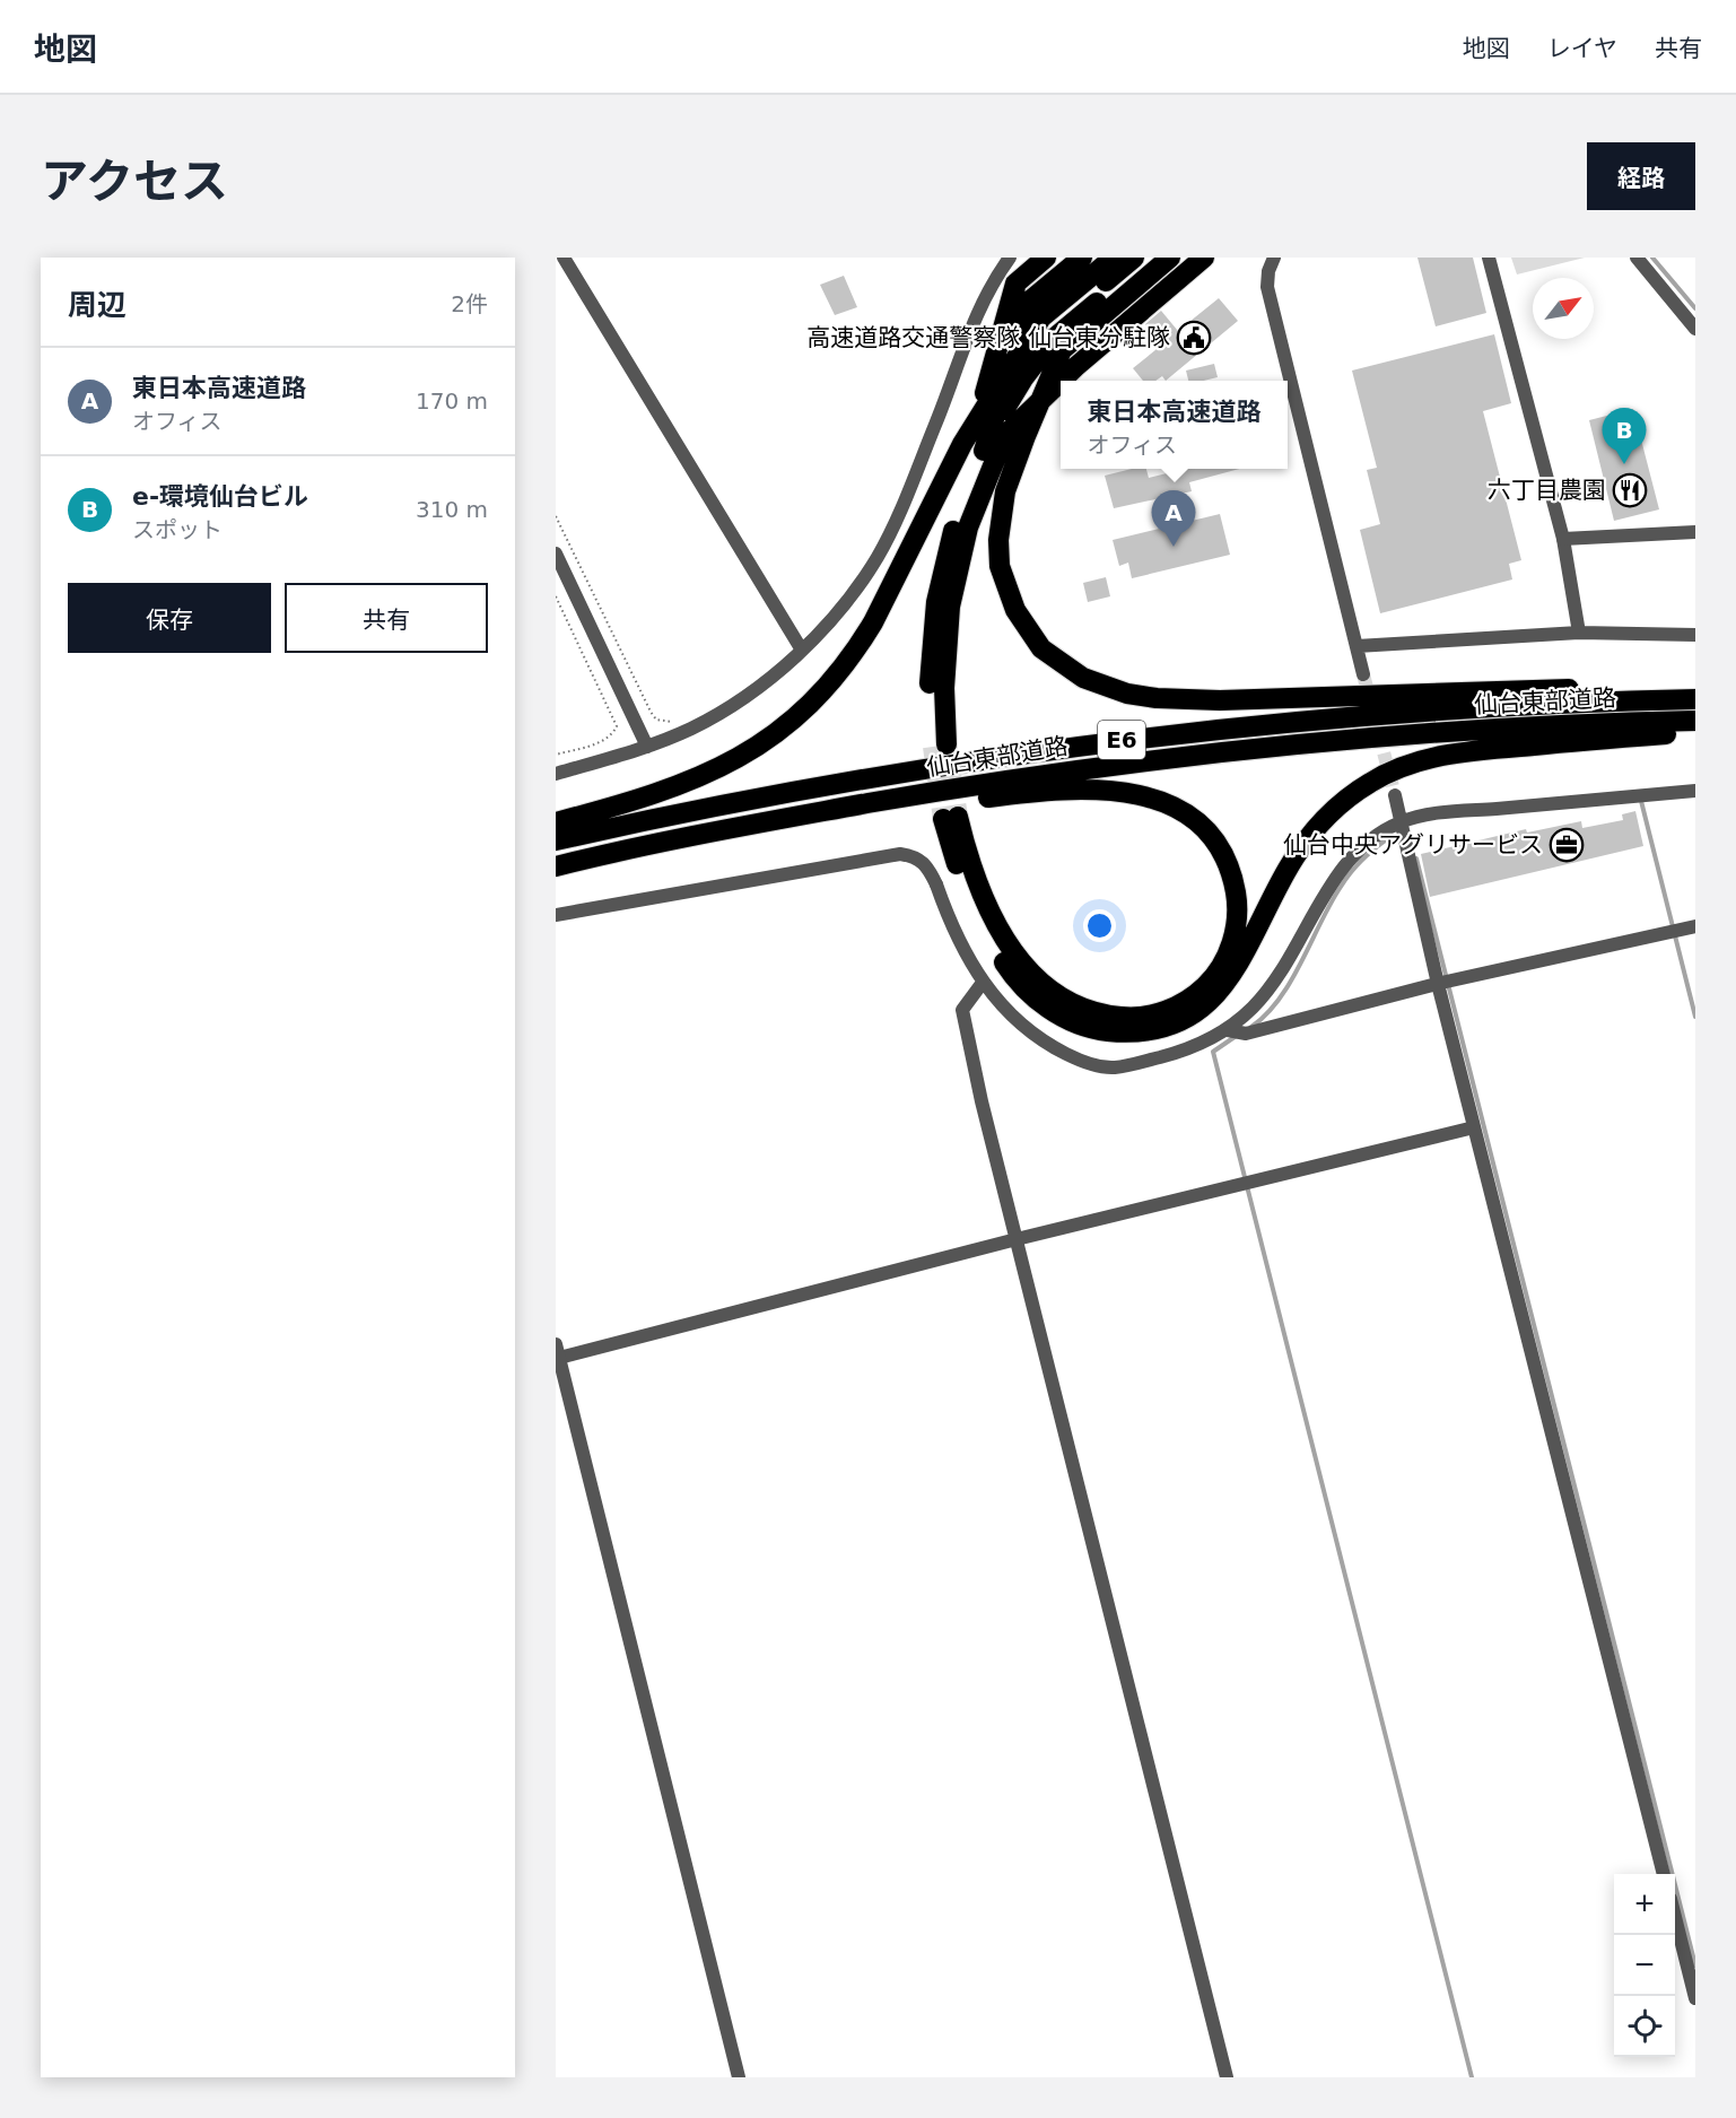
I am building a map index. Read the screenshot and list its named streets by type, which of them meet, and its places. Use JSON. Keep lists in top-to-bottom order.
{
  "streets": {
    "highway": ["仙台東部道路", "E6"]
  },
  "places": {
    "public building": ["高速道路交通警察隊 仙台東分駐隊"],
    "restaurant": ["六丁目農園"],
    "office": ["仙台中央アグリサービス"]
  },
  "north": "top right",
  "page": {
    "header": "地図",
    "nav": ["地図", "レイヤ", "共有"],
    "title": "アクセス",
    "buttons": [
      "経路",
      ["保存", "共有"]
    ],
    "heading": ["周辺", "2件"],
    "list": [
      {
        "mark": "A",
        "name": "東日本高速道路",
        "note": "オフィス",
        "value": "170 m"
      },
      {
        "mark": "B",
        "name": "e-環境仙台ビル",
        "note": "スポット",
        "value": "310 m"
      }
    ],
    "popup": ["東日本高速道路", "オフィス"],
    "pins": ["B", "A"],
    "map_buttons": ["+", "−"]
  }
}
